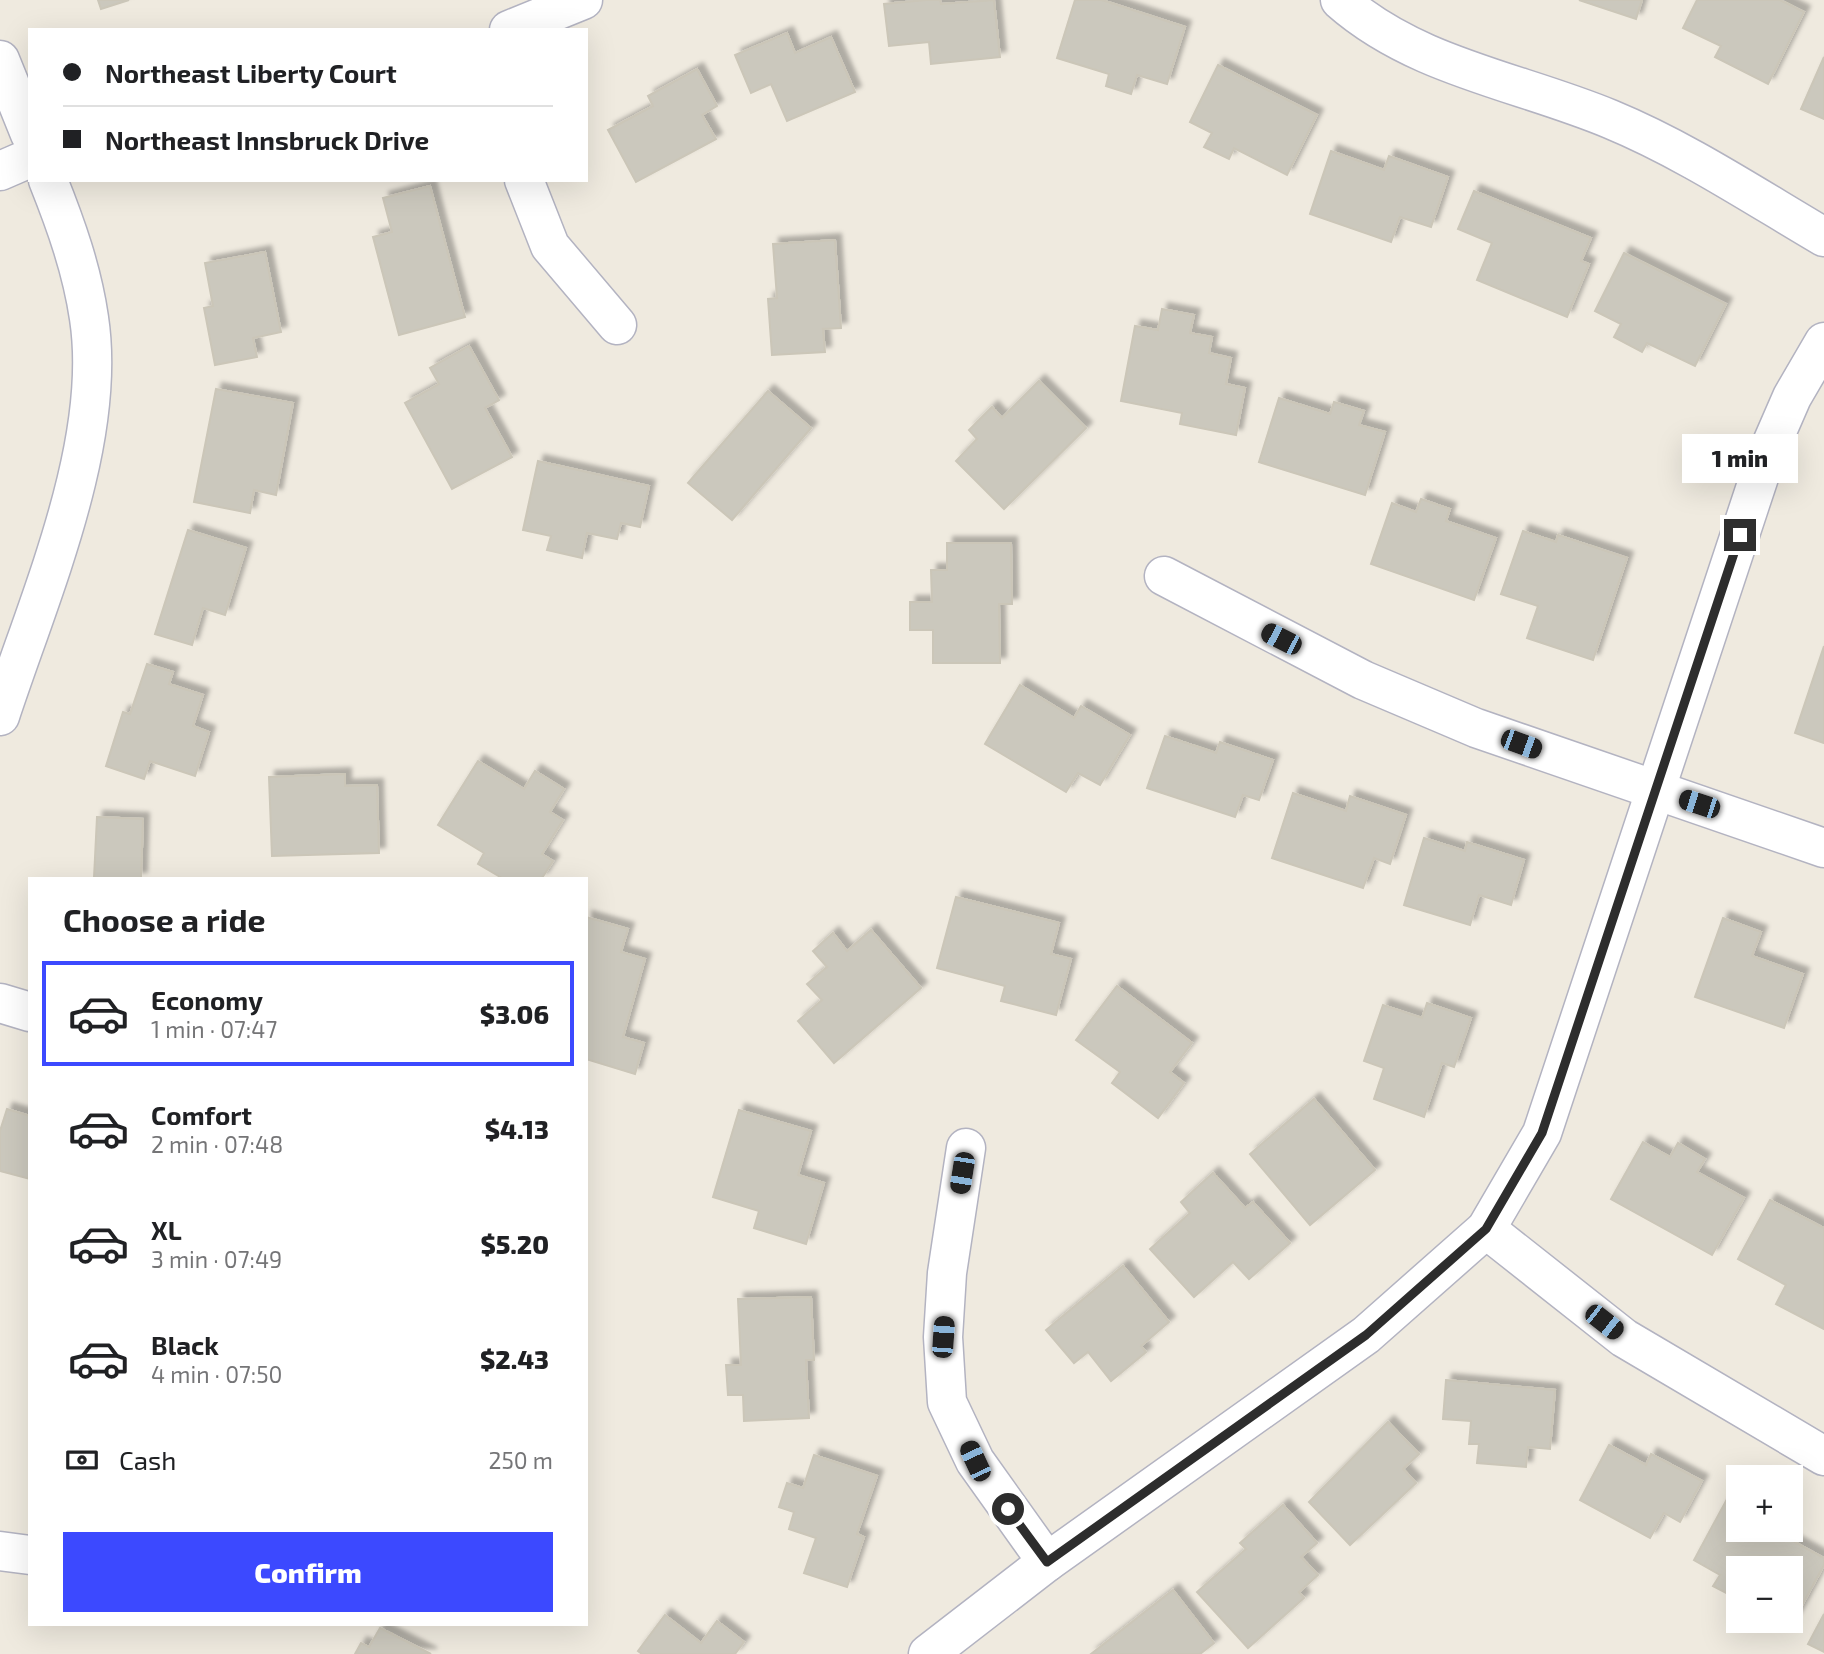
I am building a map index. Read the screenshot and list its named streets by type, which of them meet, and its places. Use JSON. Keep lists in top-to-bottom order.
{
  "page": {
    "banner": ["Northeast Liberty Court", "Northeast Innsbruck Drive"],
    "bubble": "1 min",
    "heading": "Choose a ride",
    "list": [
      {
        "name": "Economy",
        "note": "1 min · 07:47",
        "value": "$3.06"
      },
      {
        "name": "Comfort",
        "note": "2 min · 07:48",
        "value": "$4.13"
      },
      {
        "name": "XL",
        "note": "3 min · 07:49",
        "value": "$5.20"
      },
      {
        "name": "Black",
        "note": "4 min · 07:50",
        "value": "$2.43"
      }
    ],
    "pay": ["Cash", "250 m"],
    "map_buttons": ["+", "−"],
    "buttons": "Confirm"
  }
}
